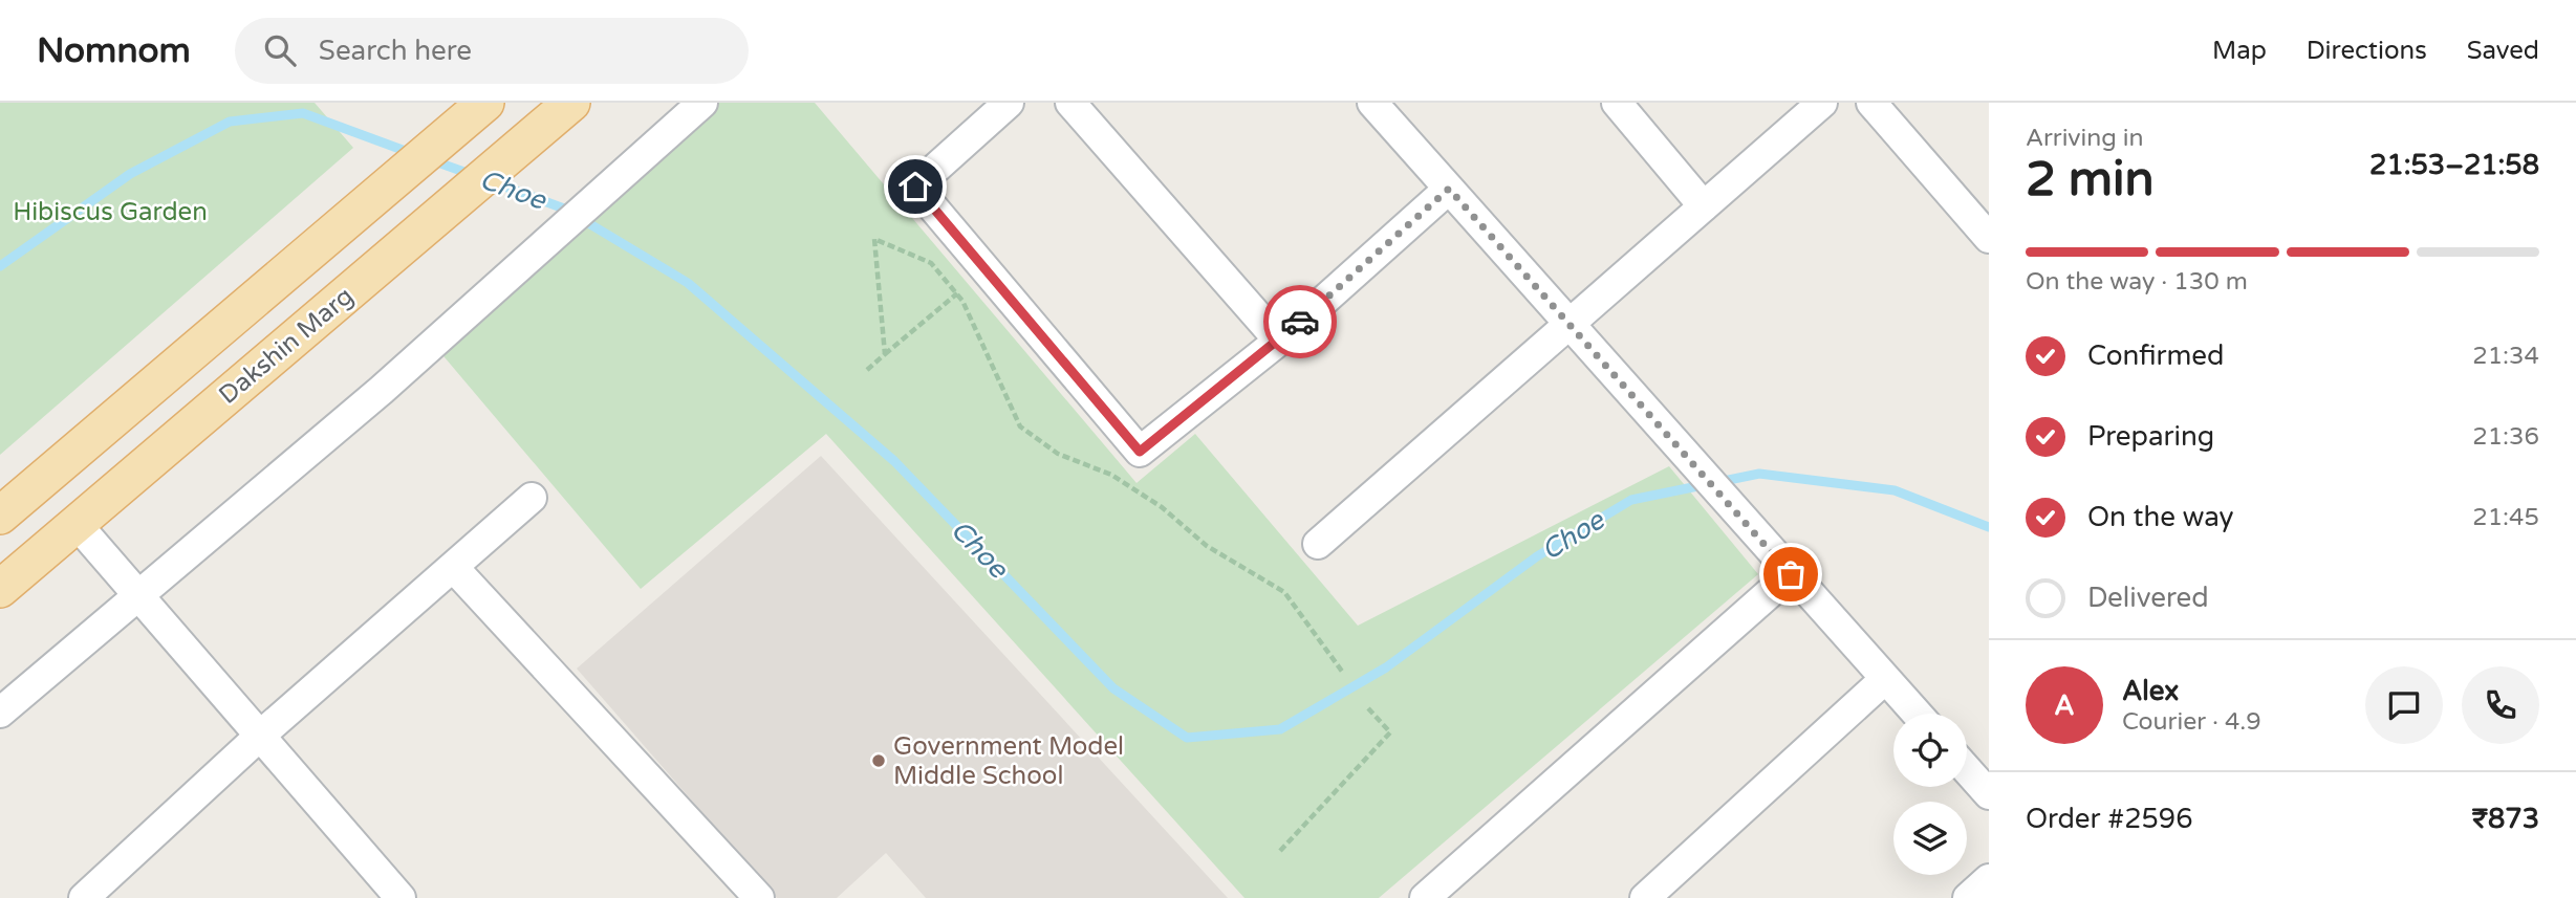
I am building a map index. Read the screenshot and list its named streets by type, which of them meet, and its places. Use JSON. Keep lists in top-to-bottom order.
{
  "streets": {
    "main road": ["Dakshin Marg"]
  },
  "water": ["Choe"],
  "parks": ["Hibiscus Garden"],
  "places": ["Government Model Middle School"],
  "page": {
    "header": "Nomnom",
    "search": "Search here",
    "nav": ["Map", "Directions", "Saved"],
    "heading": ["2 min", "Arriving in", "21:53–21:58"],
    "panel": [
      "Alex",
      "Courier · 4.9",
      "Order #2596",
      "₹873"
    ],
    "bar": "On the way · 130 m",
    "list": [
      ["Confirmed", "21:34"],
      ["Preparing", "21:36"],
      ["On the way", "21:45"],
      "Delivered"
    ],
    "round": "A"
  }
}
